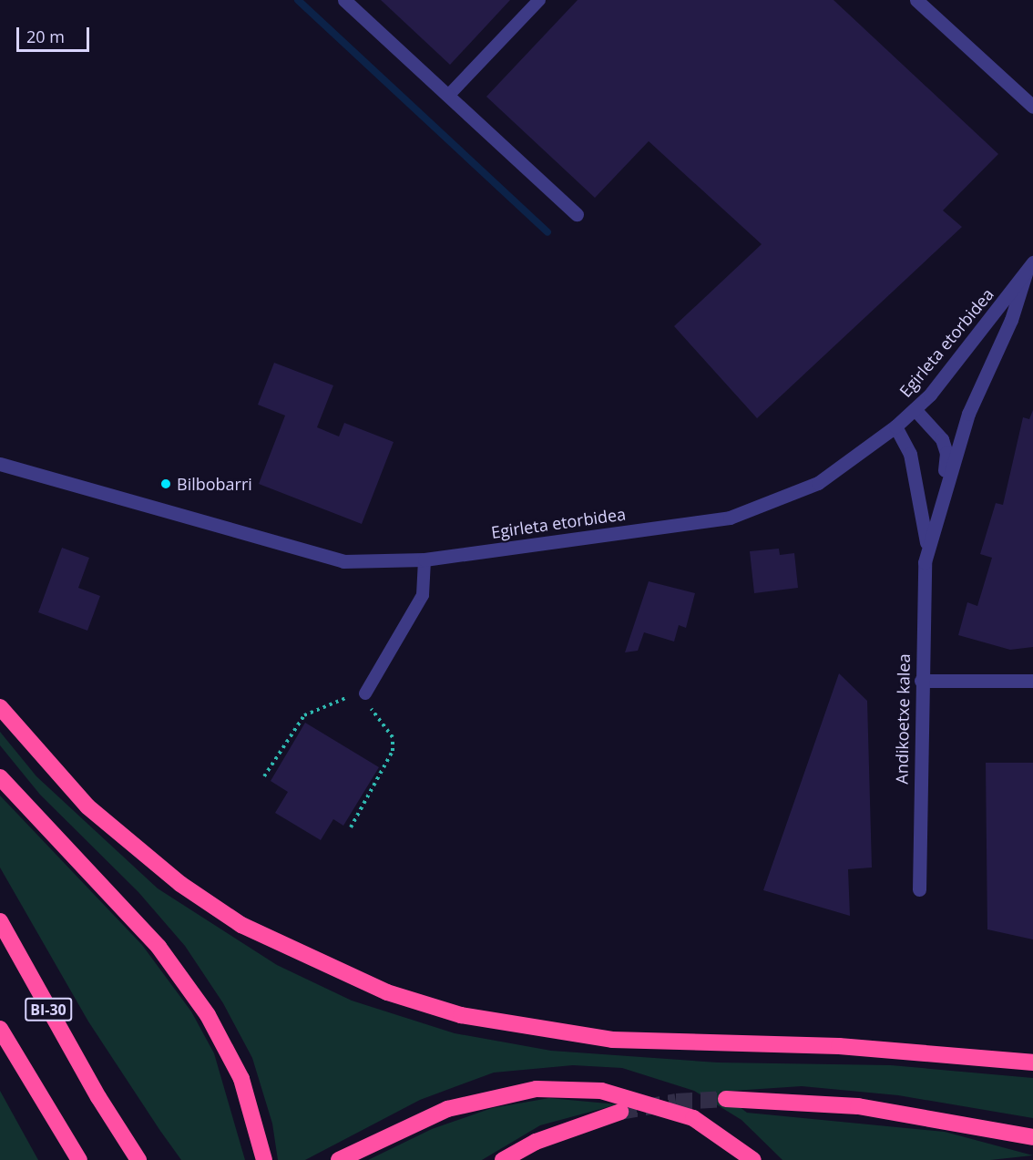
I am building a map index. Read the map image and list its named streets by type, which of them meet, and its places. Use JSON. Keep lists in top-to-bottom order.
{
  "streets": {
    "highway": ["BI-30"],
    "street": ["Egirleta etorbidea", "Andikoetxe kalea"]
  },
  "places": ["Bilbobarri"],
  "scale_bar": "20 m"
}
